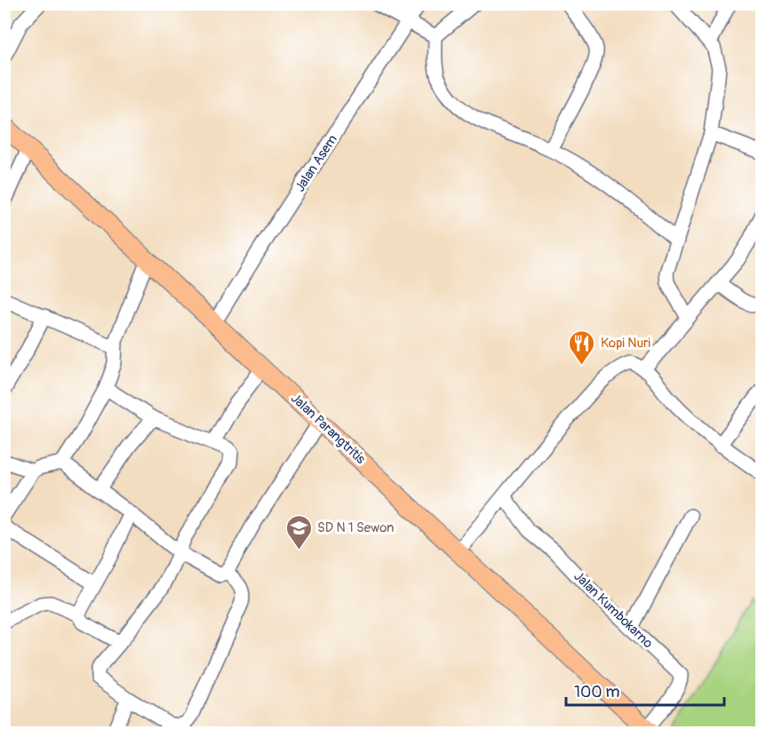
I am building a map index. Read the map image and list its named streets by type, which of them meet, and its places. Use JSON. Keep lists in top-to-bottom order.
{
  "streets": {
    "main road": ["Jalan Parangtritis"],
    "street": ["Jalan Asem", "Jalan Kumbokarno"]
  },
  "crossings": [
    ["Jalan Asem", "Jalan Parangtritis"],
    ["Jalan Parangtritis", "Jalan Kumbokarno"]
  ],
  "places": {
    "restaurant": ["Kopi Nuri"],
    "school or university": ["SD N 1 Sewon"]
  },
  "scale_bar": "100 m"
}
